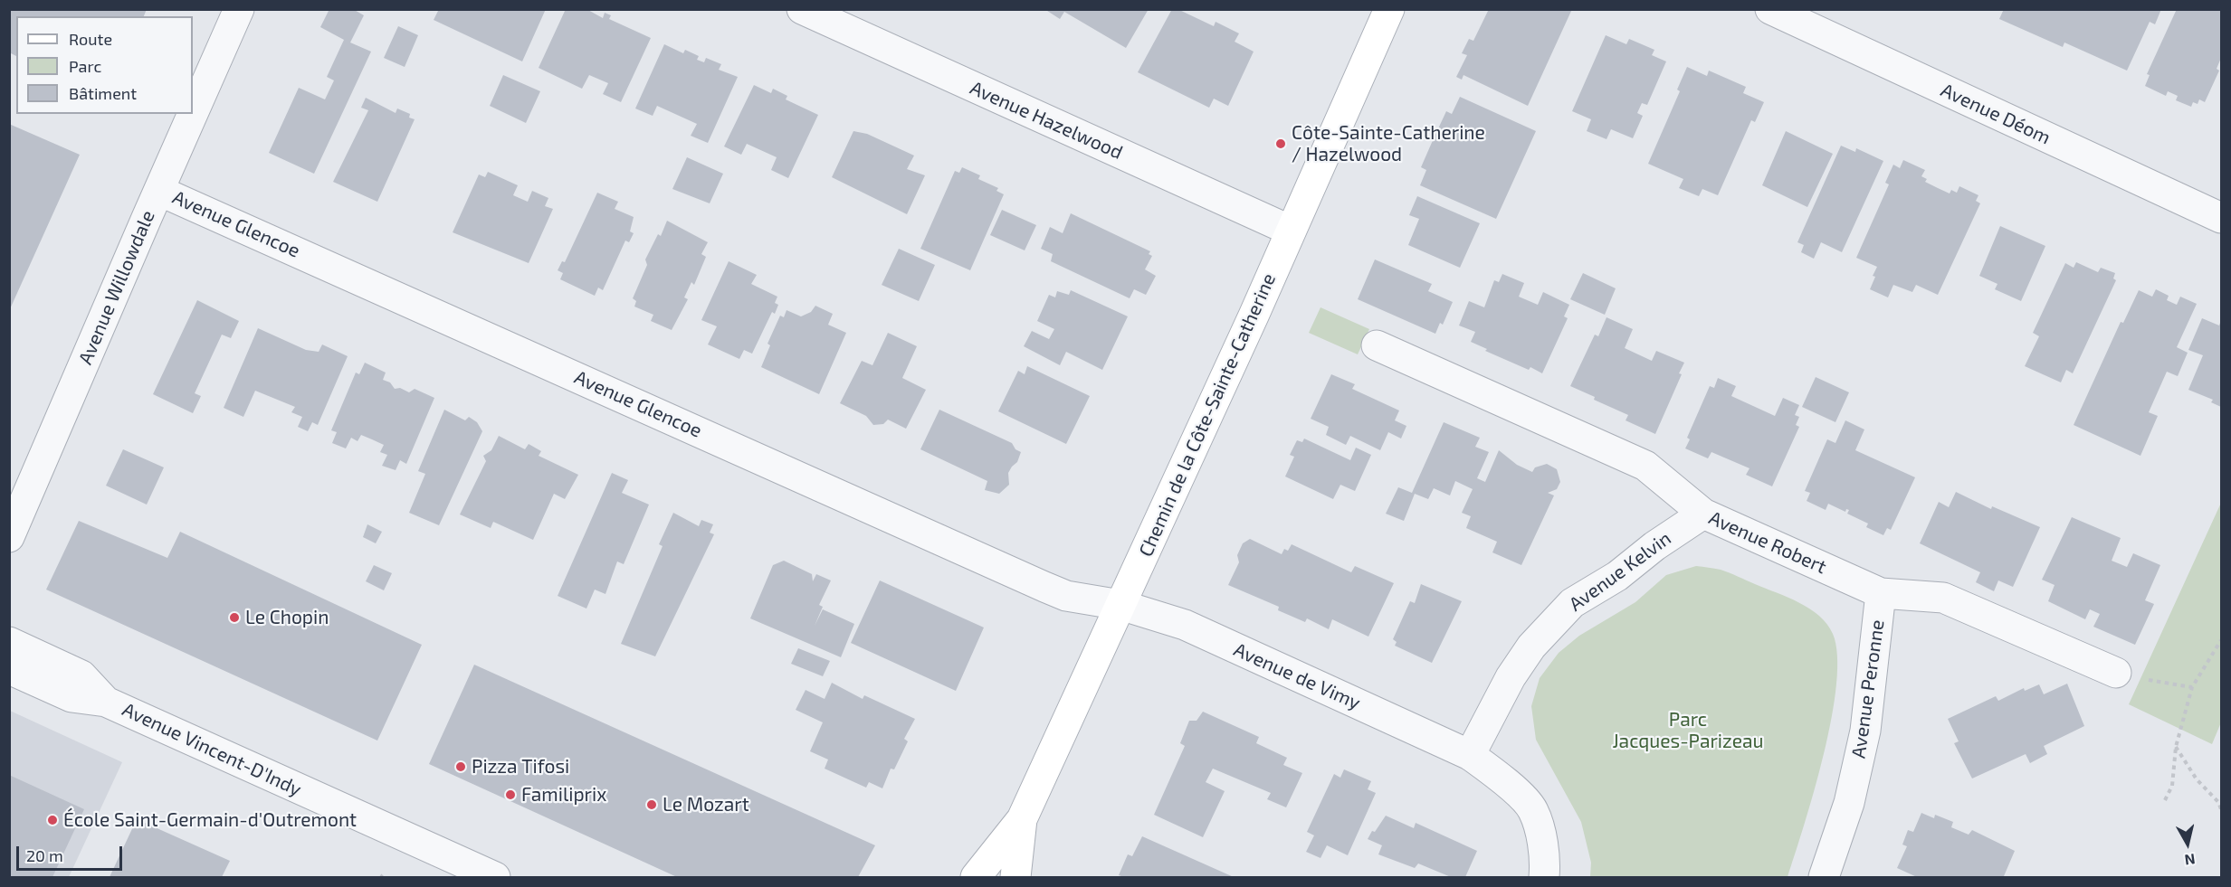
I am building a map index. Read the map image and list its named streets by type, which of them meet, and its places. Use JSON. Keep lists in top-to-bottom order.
{
  "streets": {
    "main road": ["Chemin de la Côte-Sainte-Catherine"],
    "street": [
      "Avenue Déom",
      "Avenue Hazelwood",
      "Avenue Glencoe",
      "Avenue Willowdale",
      "Avenue Robert",
      "Avenue Kelvin",
      "Avenue de Vimy",
      "Avenue Peronne",
      "Avenue Vincent-D'Indy"
    ]
  },
  "crossings": [
    ["Avenue Hazelwood", "Chemin de la Côte-Sainte-Catherine"],
    ["Avenue Glencoe", "Avenue Willowdale"],
    ["Avenue Glencoe", "Chemin de la Côte-Sainte-Catherine"],
    ["Avenue Glencoe", "Avenue de Vimy"],
    ["Chemin de la Côte-Sainte-Catherine", "Avenue de Vimy"],
    ["Avenue Robert", "Avenue Kelvin"],
    ["Avenue Robert", "Avenue Peronne"],
    ["Avenue Kelvin", "Avenue de Vimy"]
  ],
  "parks": ["Parc Jacques-Parizeau"],
  "places": [
    "Côte-Sainte-Catherine / Hazelwood",
    "Le Chopin",
    "Pizza Tifosi",
    "Familiprix",
    "Le Mozart",
    "École Saint-Germain-d'Outremont"
  ],
  "legend": ["Route", "Parc", "Bâtiment"],
  "scale_bar": "20 m",
  "north": "bottom"
}
